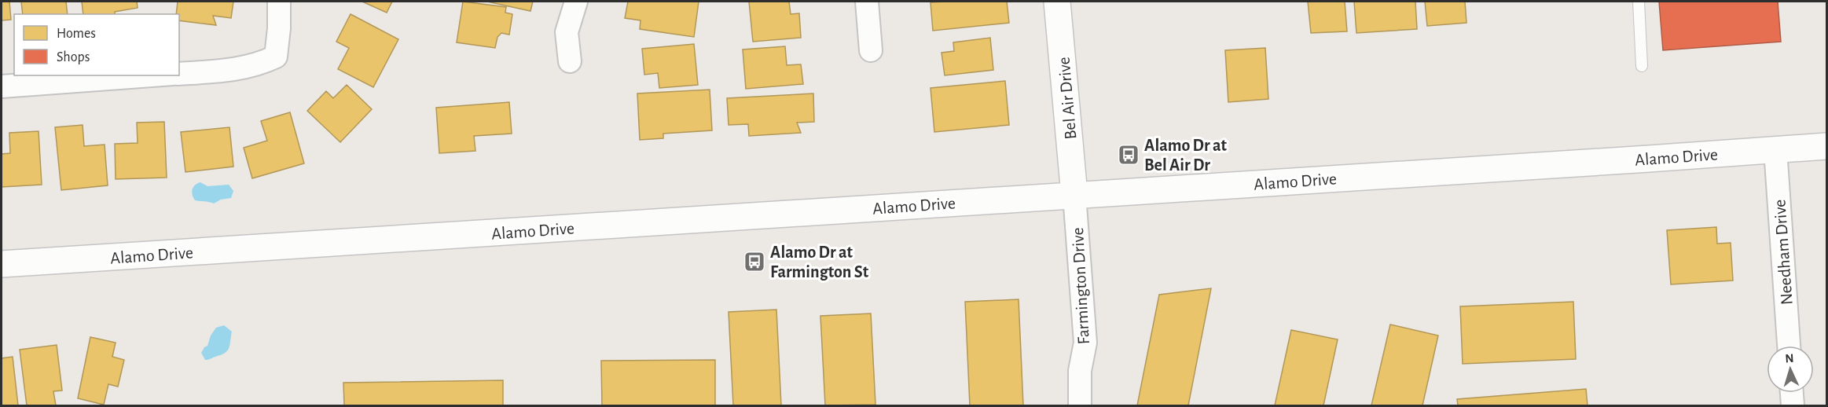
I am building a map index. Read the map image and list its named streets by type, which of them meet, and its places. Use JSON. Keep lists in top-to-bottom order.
{
  "streets": {
    "main road": ["Bel Air Drive", "Alamo Drive"],
    "street": ["Needham Drive", "Farmington Drive"]
  },
  "crossings": [
    ["Bel Air Drive", "Alamo Drive"],
    ["Bel Air Drive", "Farmington Drive"],
    ["Alamo Drive", "Needham Drive"],
    ["Alamo Drive", "Farmington Drive"]
  ],
  "places": {
    "bus stop": ["Alamo Dr at Bel Air Dr", "Alamo Dr at Farmington St"]
  },
  "legend": ["Homes", "Shops"],
  "north": "top"
}
